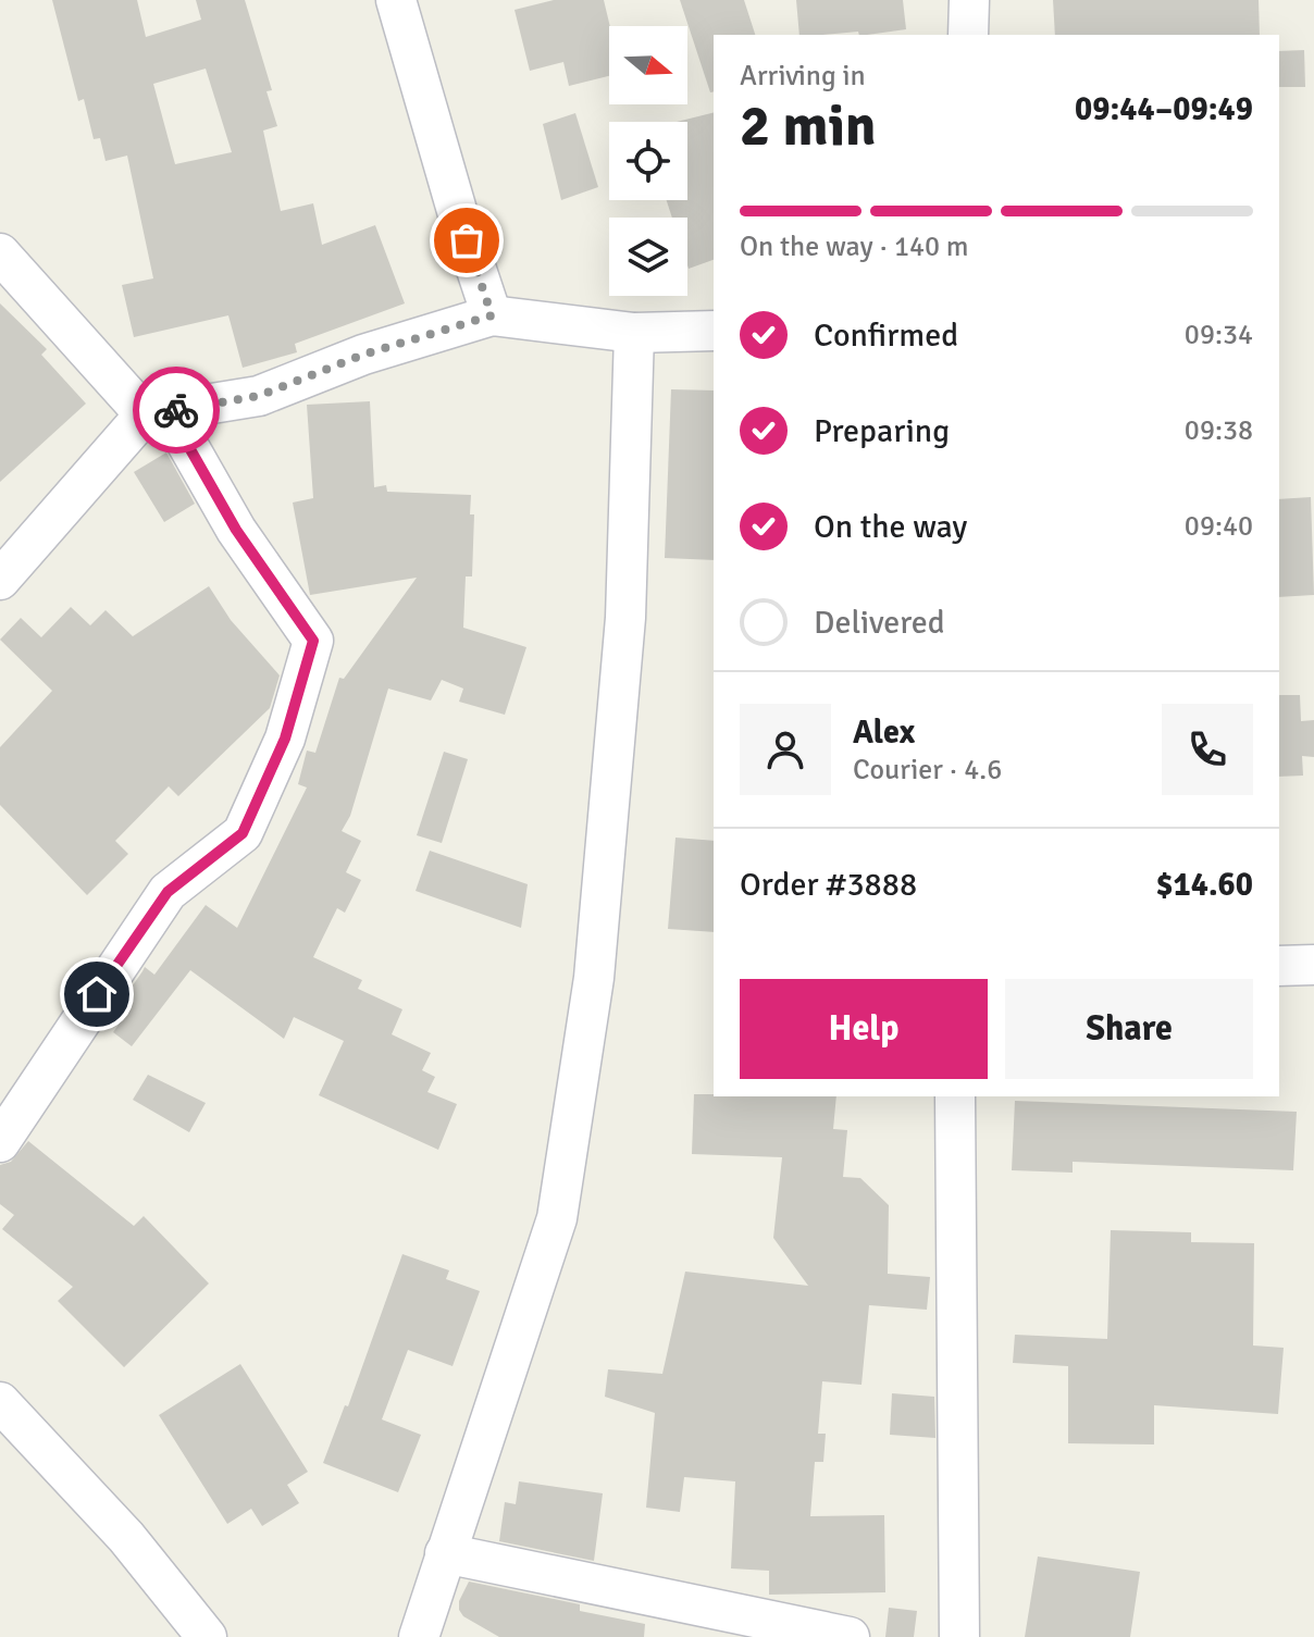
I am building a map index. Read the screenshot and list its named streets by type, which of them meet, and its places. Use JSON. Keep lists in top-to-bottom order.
{
  "north": "right",
  "page": {
    "heading": ["2 min", "Arriving in", "09:44–09:49"],
    "panel": [
      "Alex",
      "Courier · 4.6",
      "Order #3888",
      "$14.60"
    ],
    "bar": "On the way · 140 m",
    "list": [
      ["Confirmed", "09:34"],
      ["Preparing", "09:38"],
      ["On the way", "09:40"],
      "Delivered"
    ],
    "buttons": ["Help", "Share"]
  }
}
